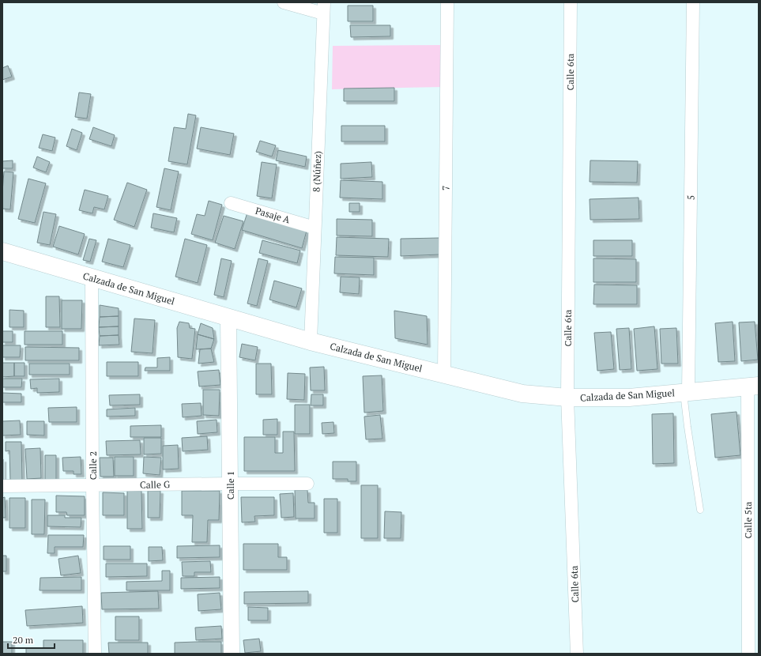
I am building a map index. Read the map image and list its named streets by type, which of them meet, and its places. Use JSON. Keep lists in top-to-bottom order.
{
  "streets": {
    "main road": ["Calzada de San Miguel"],
    "street": [
      "Calle 6ta",
      "8 (Núñez)",
      "7",
      "5",
      "Pasaje A",
      "Calle 2",
      "Calle G",
      "Calle 1",
      "Calle 5ta"
    ]
  },
  "crossings": [
    ["Calle 6ta", "Calzada de San Miguel"],
    ["8 (Núñez)", "Pasaje A"],
    ["8 (Núñez)", "Calzada de San Miguel"],
    ["7", "Calzada de San Miguel"],
    ["5", "Calzada de San Miguel"],
    ["Calzada de San Miguel", "Calle 2"],
    ["Calzada de San Miguel", "Calle 1"],
    ["Calzada de San Miguel", "Calle 5ta"],
    ["Calle 2", "Calle G"],
    ["Calle G", "Calle 1"]
  ],
  "scale_bar": "20 m"
}
